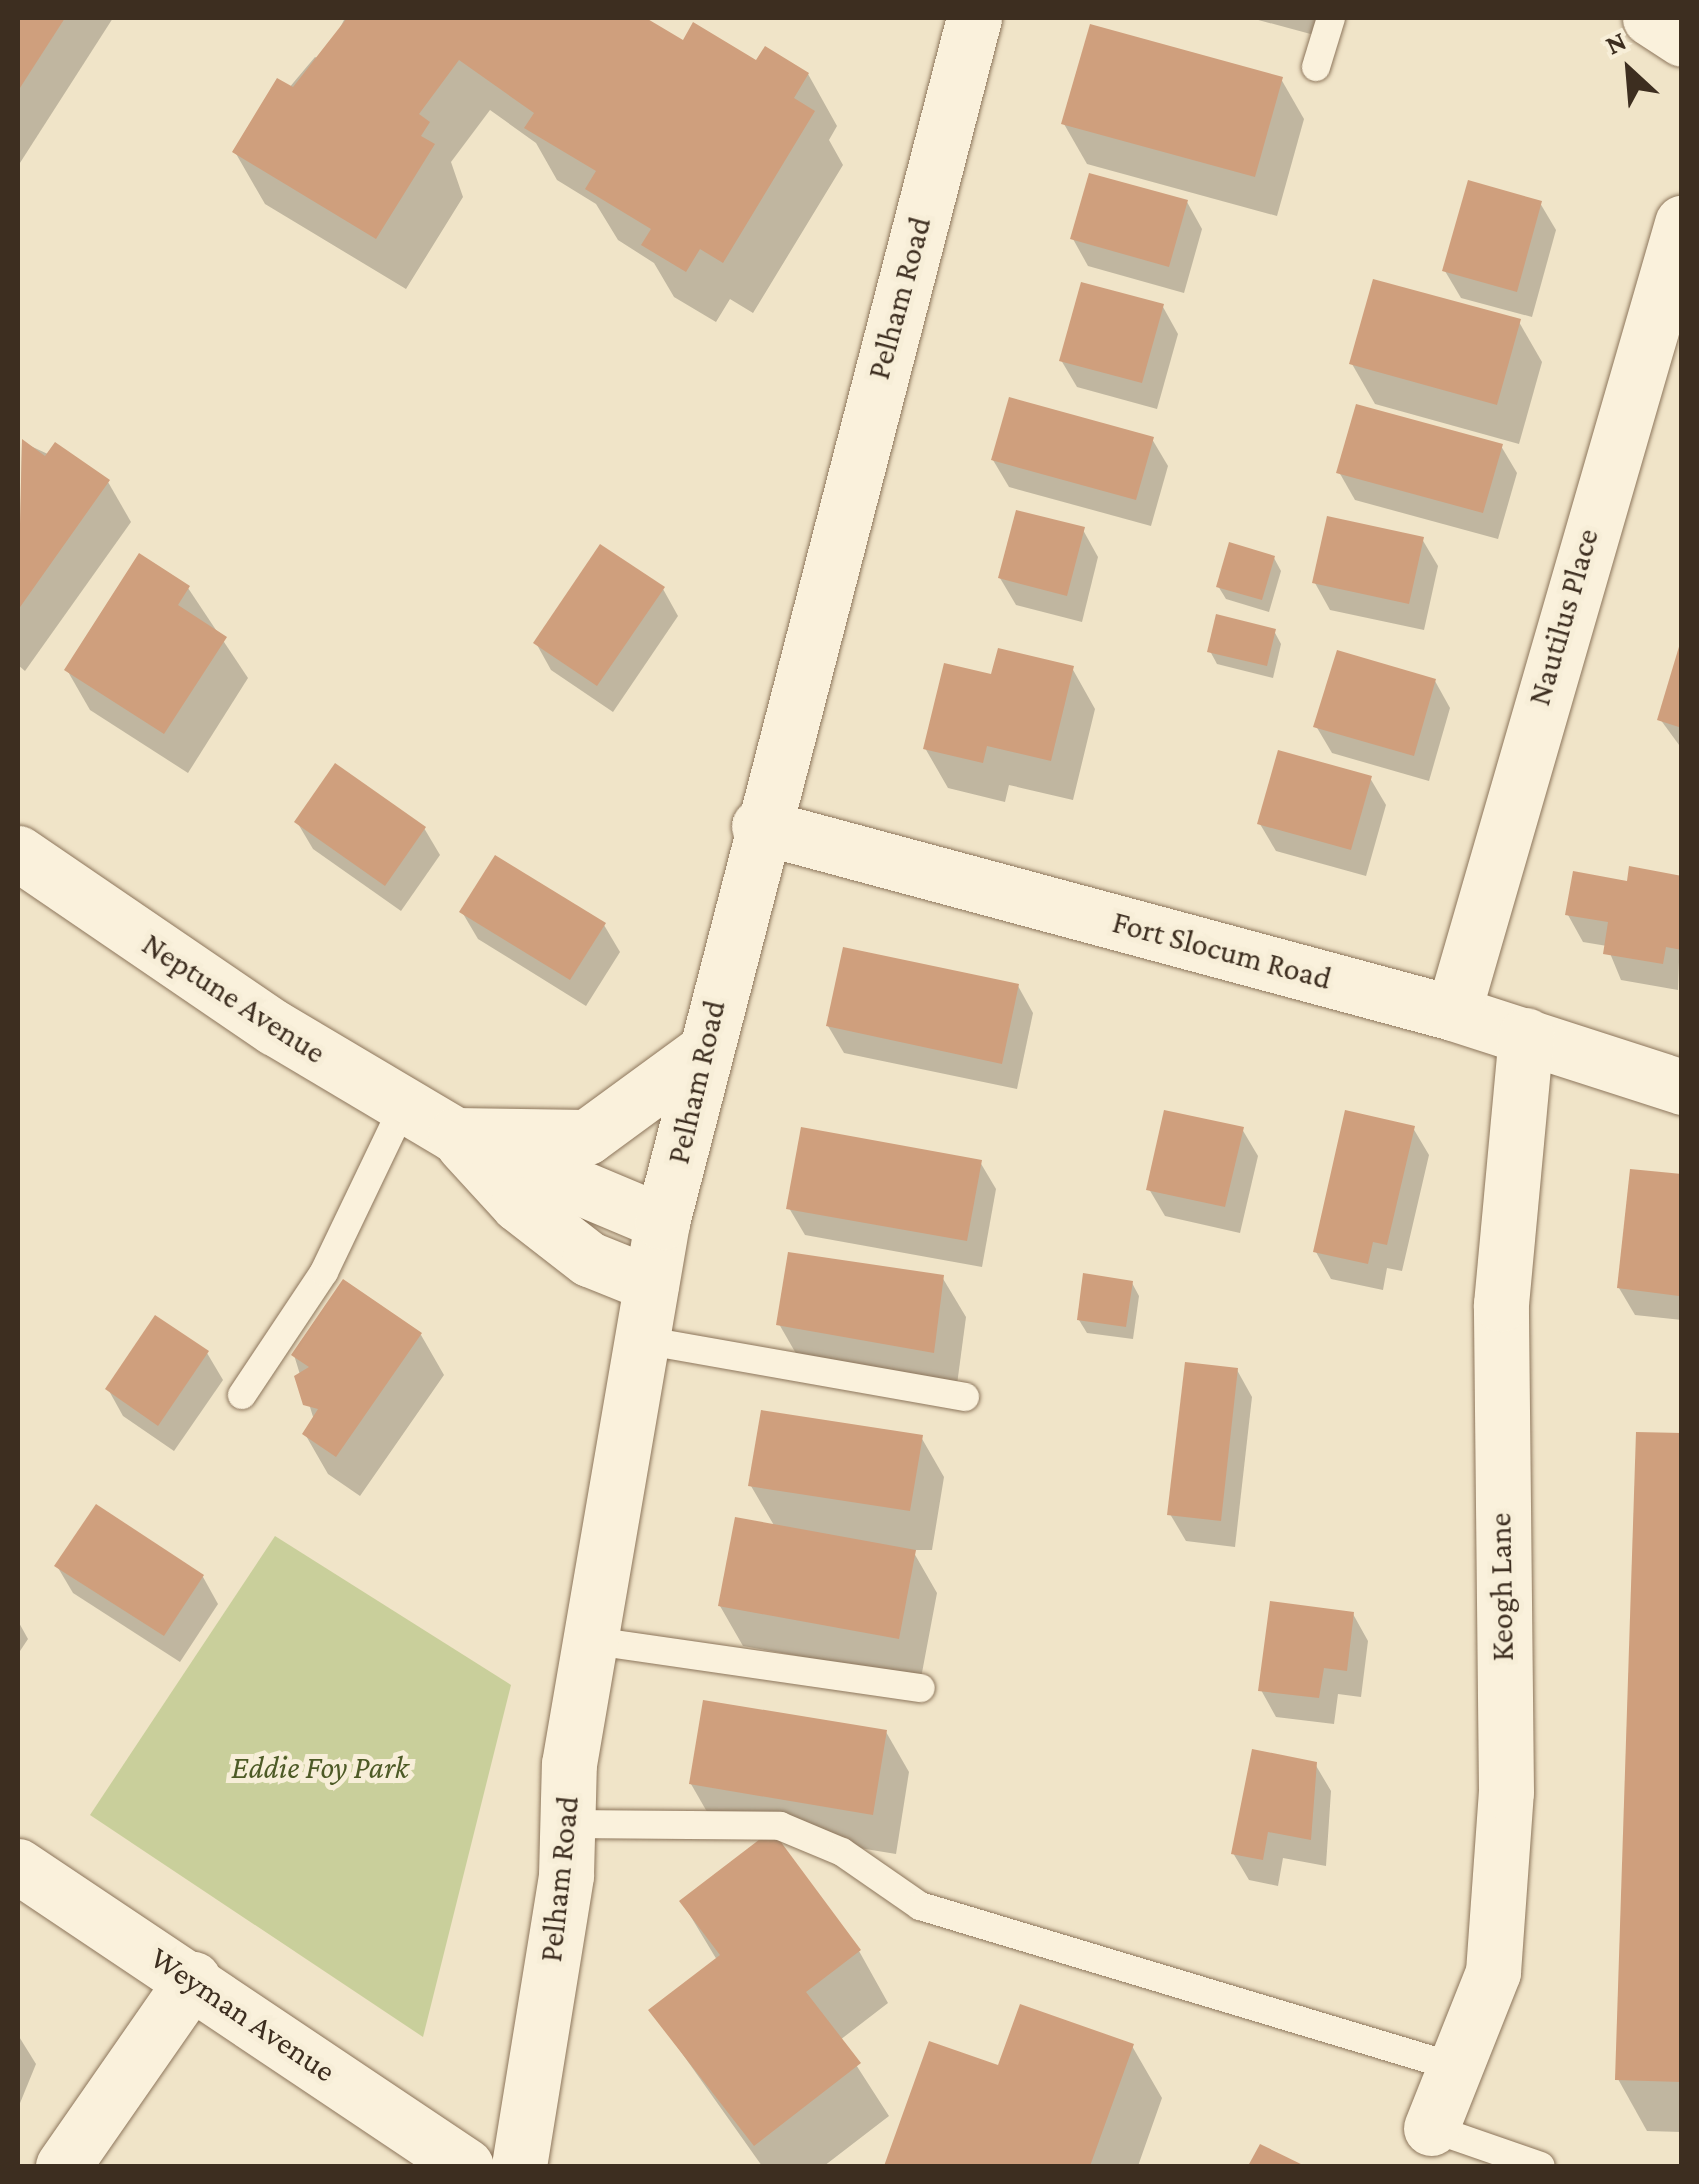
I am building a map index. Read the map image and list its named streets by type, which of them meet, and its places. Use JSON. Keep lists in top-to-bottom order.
{
  "streets": {
    "street": [
      "Pelham Road",
      "Nautilus Place",
      "Fort Slocum Road",
      "Neptune Avenue",
      "Keogh Lane",
      "Weyman Avenue"
    ]
  },
  "crossings": [
    ["Pelham Road", "Fort Slocum Road"],
    ["Pelham Road", "Neptune Avenue"],
    ["Nautilus Place", "Fort Slocum Road"],
    ["Fort Slocum Road", "Keogh Lane"]
  ],
  "parks": ["Eddie Foy Park"],
  "north": "top left"
}
